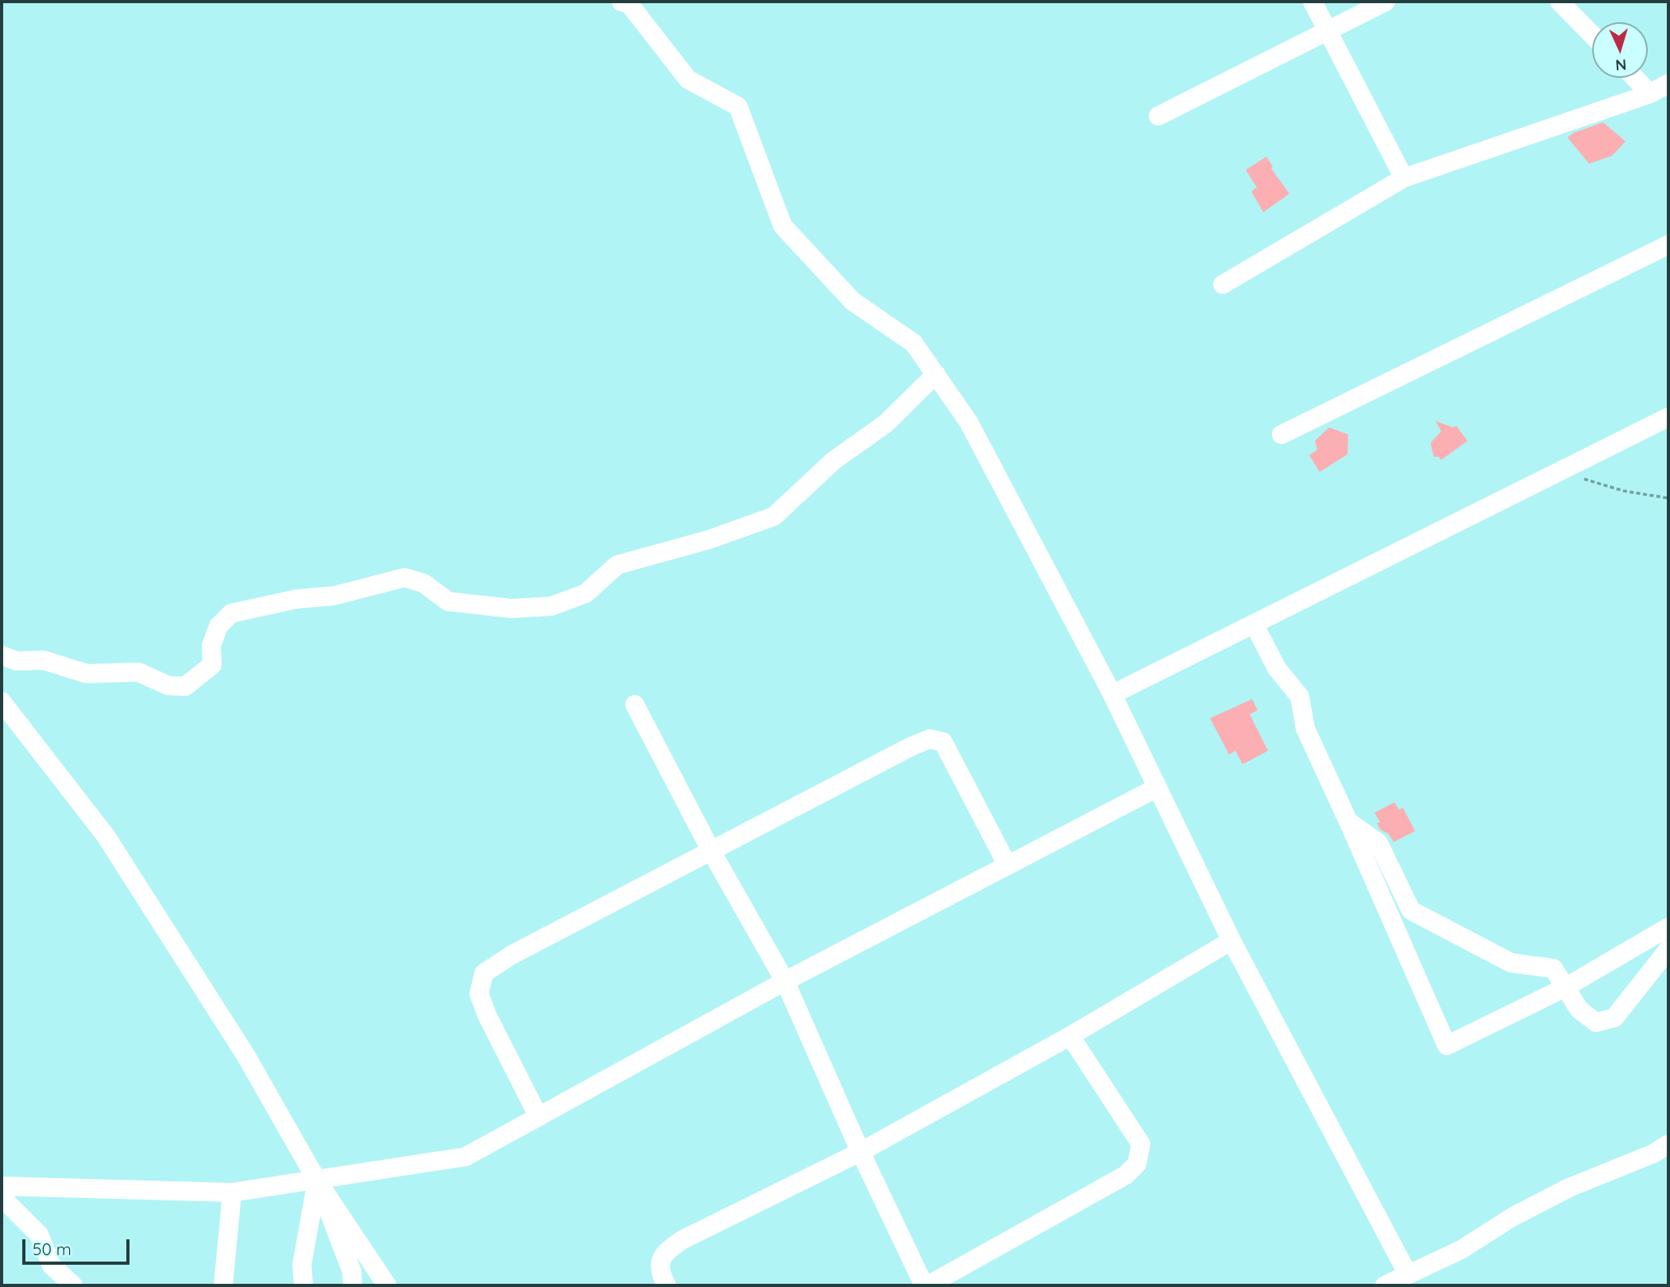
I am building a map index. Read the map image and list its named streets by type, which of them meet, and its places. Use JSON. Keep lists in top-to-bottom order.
{
  "scale_bar": "50 m",
  "north": "bottom"
}
